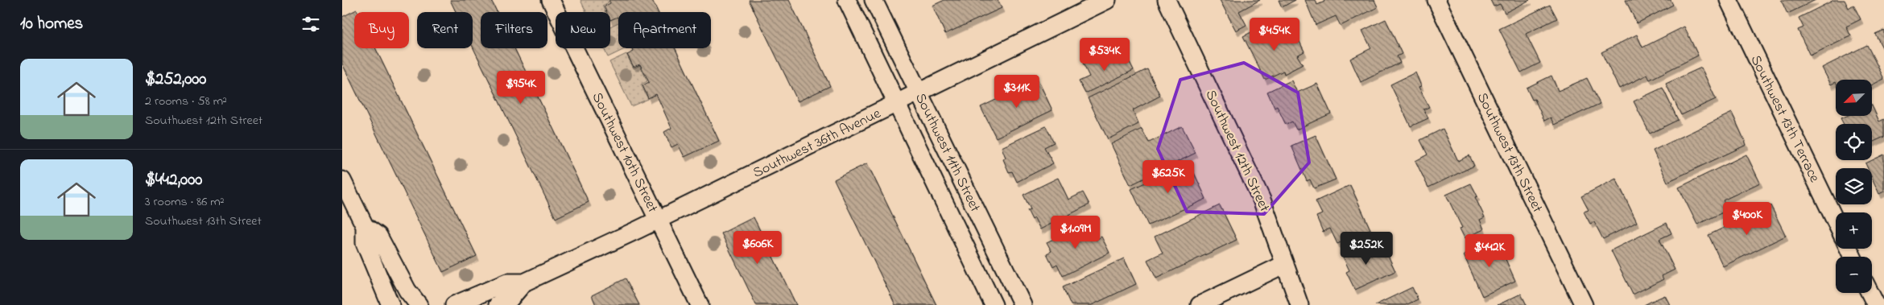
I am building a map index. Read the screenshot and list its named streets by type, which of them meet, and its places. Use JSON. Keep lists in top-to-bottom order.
{
  "streets": {
    "street": [
      "Southwest 13th Terrace",
      "Southwest 36th Avenue",
      "Southwest 12th Street",
      "Southwest 10th Street",
      "Southwest 11th Street",
      "Southwest 13th Street"
    ]
  },
  "crossings": [
    ["Southwest 36th Avenue", "Southwest 10th Street"],
    ["Southwest 36th Avenue", "Southwest 11th Street"]
  ],
  "north": "bottom left",
  "page": {
    "heading": "10 homes",
    "chip": [
      "Buy",
      "Rent",
      "Filters",
      "New",
      "Apartment"
    ],
    "price": [
      "$454K",
      "$534K",
      "$954K",
      "$311K",
      "$625K",
      "$400K",
      "$1.09M",
      "$606K",
      "$252K",
      "$442K"
    ],
    "list": [
      {
        "name": "$252,000",
        "note": "2 rooms · 58 m² · Southwest 12th Street"
      },
      {
        "name": "$442,000",
        "note": "3 rooms · 86 m² · Southwest 13th Street"
      }
    ],
    "map_buttons": ["+", "−"]
  }
}
